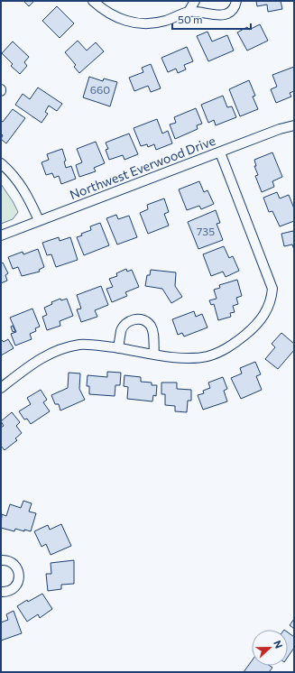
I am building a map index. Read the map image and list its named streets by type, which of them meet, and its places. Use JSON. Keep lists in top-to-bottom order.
{
  "streets": {
    "street": ["Northwest Everwood Drive"]
  },
  "house_numbers": ["660", "735"],
  "scale_bar": "50 m",
  "north": "right"
}
